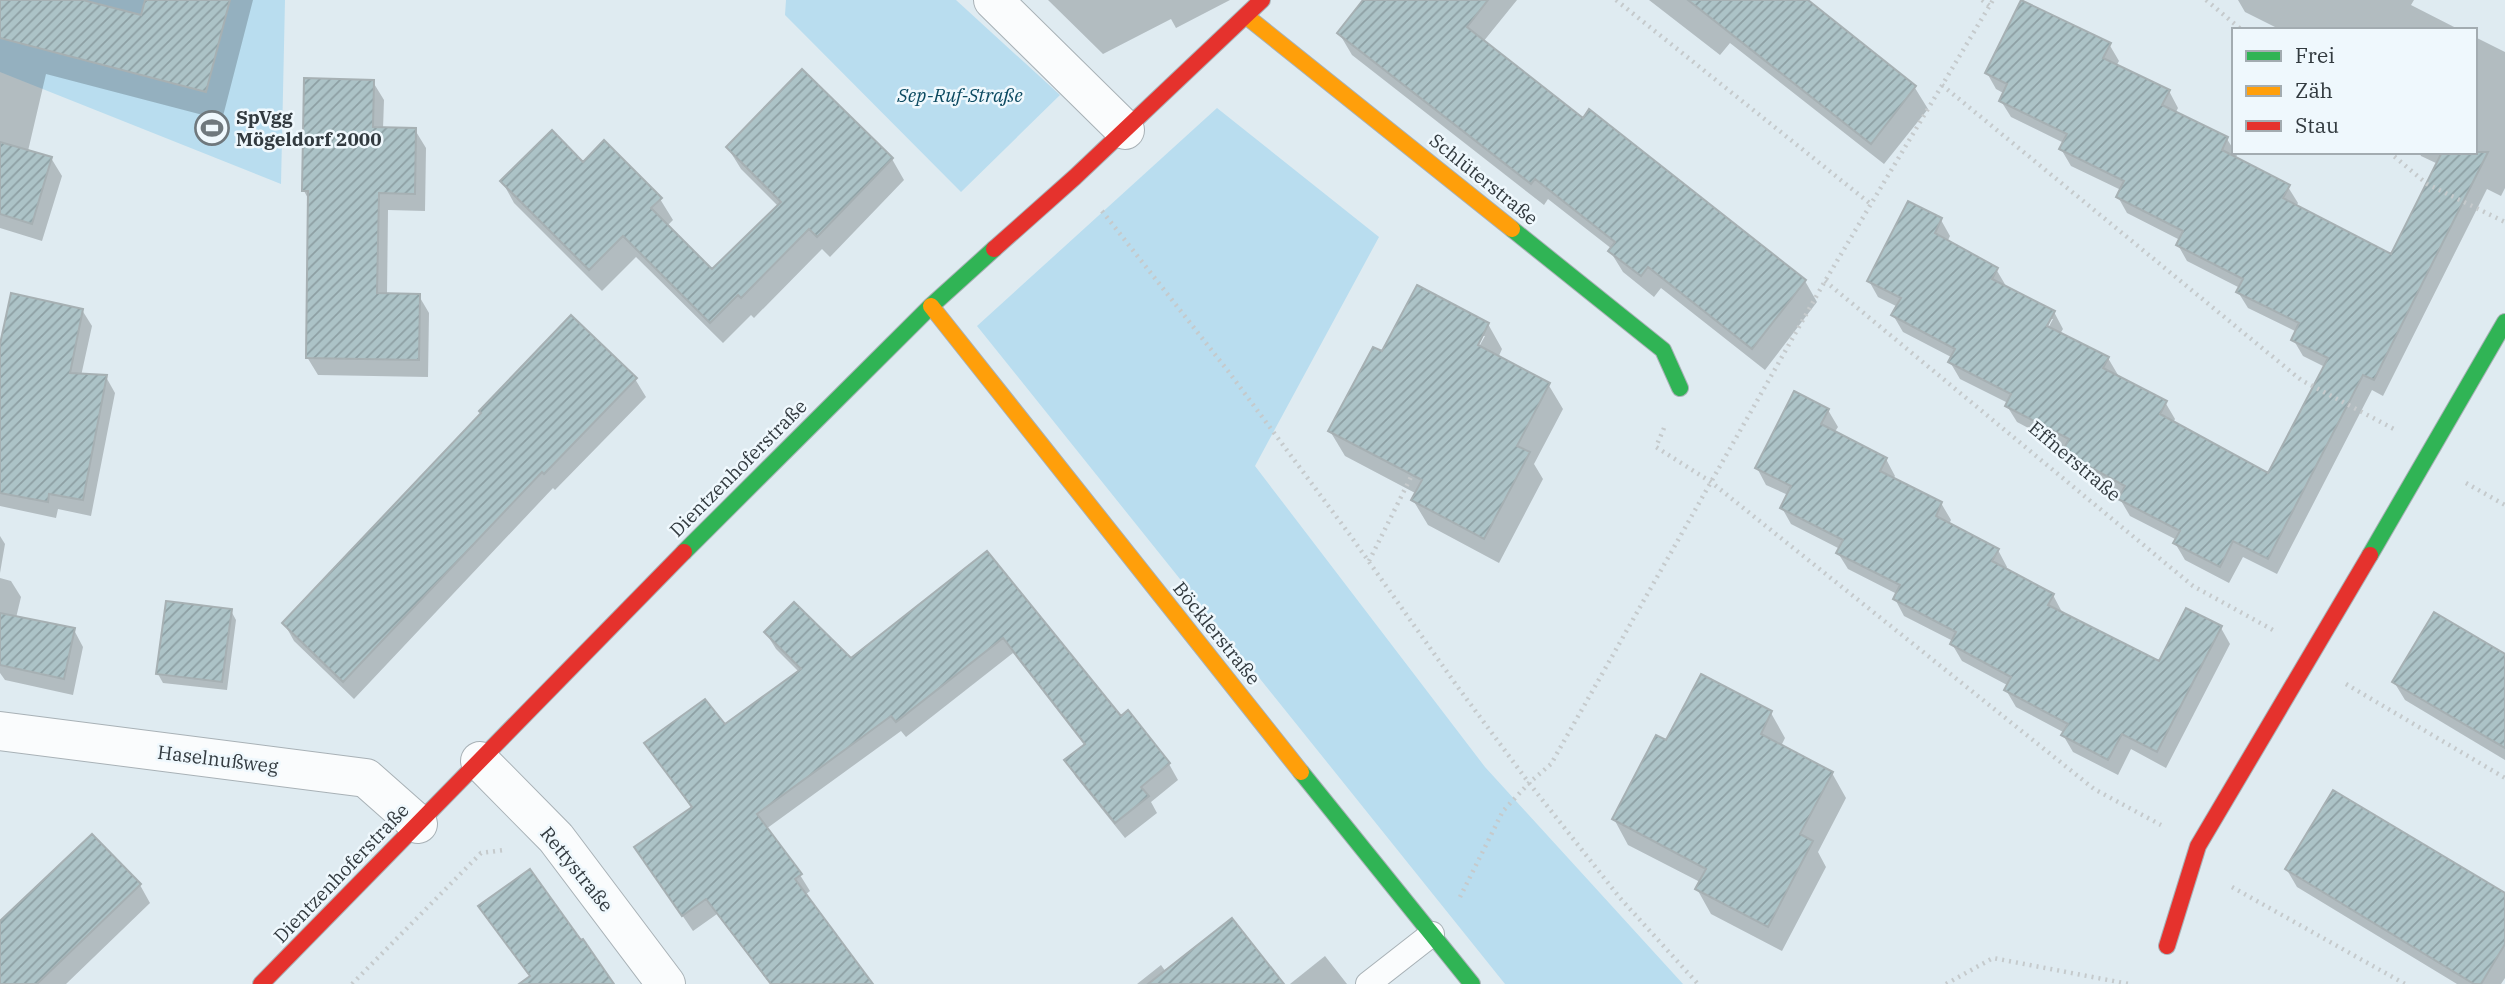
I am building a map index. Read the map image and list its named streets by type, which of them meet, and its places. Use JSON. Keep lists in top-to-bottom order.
{
  "streets": {
    "street": [
      "Schlüterstraße",
      "Dientzenhoferstraße",
      "Böcklerstraße",
      "Haselnußweg",
      "Rettystraße"
    ],
    "path": ["Effnerstraße"]
  },
  "crossings": [
    ["Schlüterstraße", "Dientzenhoferstraße"],
    ["Dientzenhoferstraße", "Böcklerstraße"],
    ["Dientzenhoferstraße", "Haselnußweg"],
    ["Dientzenhoferstraße", "Rettystraße"]
  ],
  "parks": ["Sep-Ruf-Straße"],
  "places": {
    "sports": ["SpVgg Mögeldorf 2000"]
  },
  "legend": ["Frei", "Zäh", "Stau"]
}
